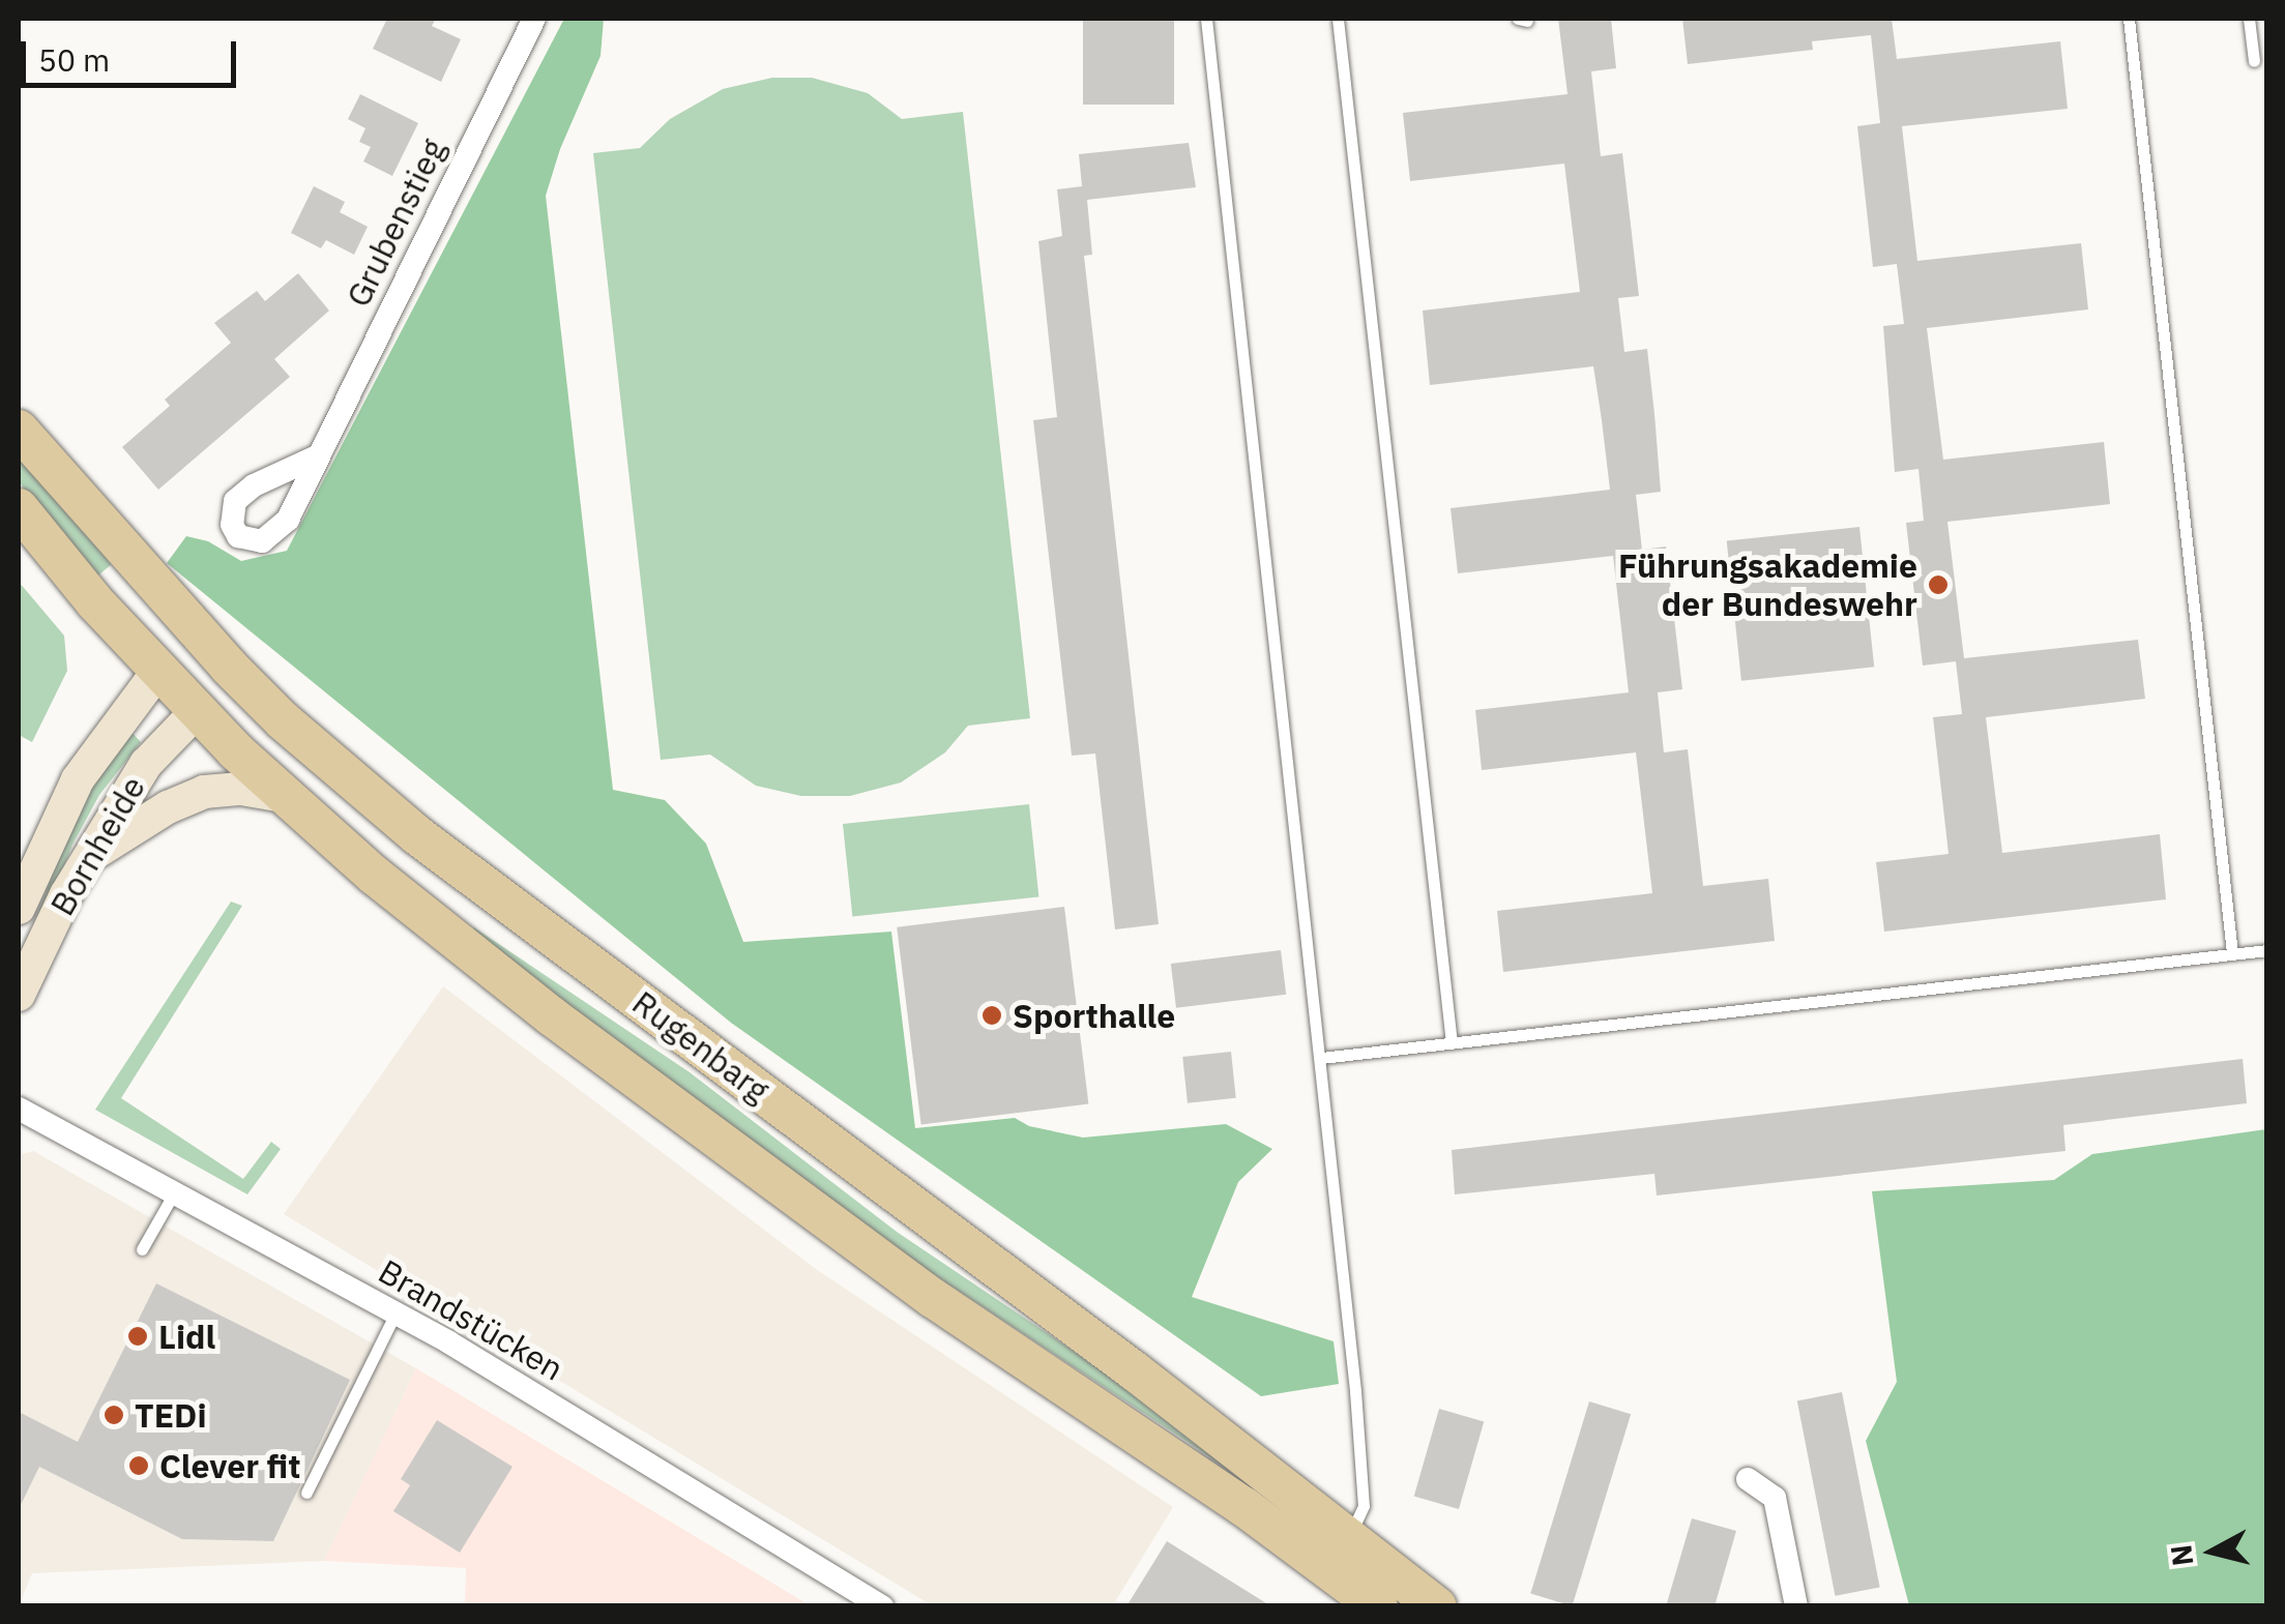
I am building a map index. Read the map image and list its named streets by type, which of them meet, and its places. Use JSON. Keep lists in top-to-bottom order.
{
  "streets": {
    "main road": ["Rugenbarg"],
    "street": ["Grubenstieg", "Bornheide", "Brandstücken"]
  },
  "crossings": [
    ["Bornheide", "Rugenbarg"]
  ],
  "places": [
    "Führungsakademie der Bundeswehr",
    "Sporthalle",
    "Lidl",
    "TEDi",
    "Clever fit"
  ],
  "scale_bar": "50 m",
  "north": "left"
}
